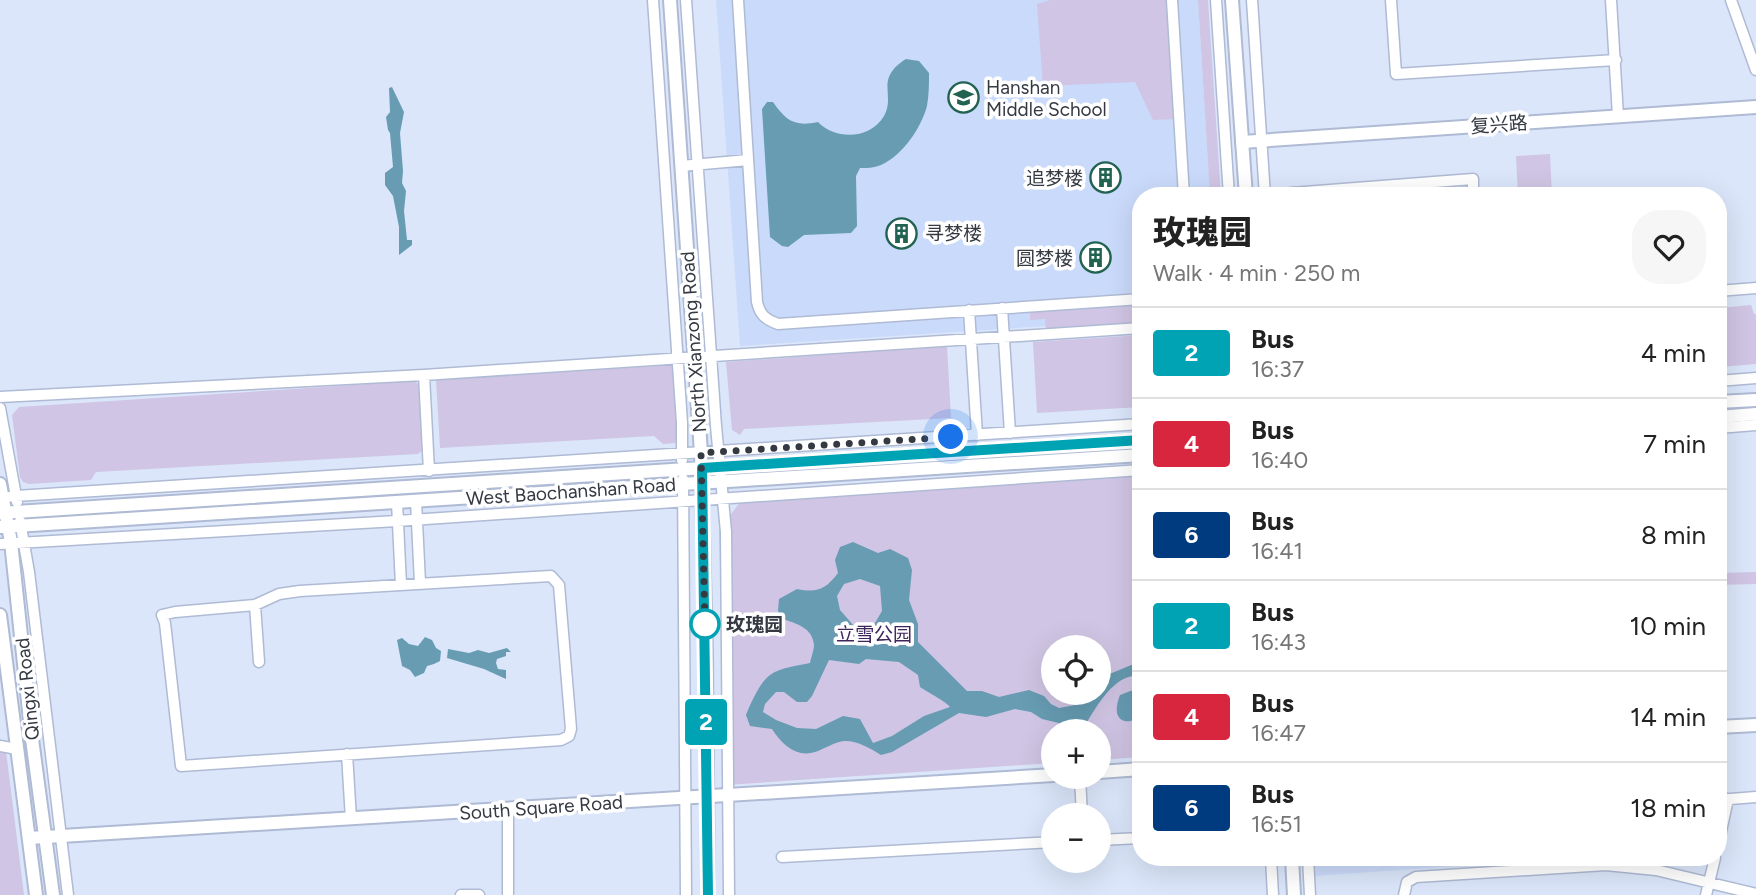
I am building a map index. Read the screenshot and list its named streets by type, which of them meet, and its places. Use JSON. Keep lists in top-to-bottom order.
{
  "streets": {
    "main road": [
      "复兴路",
      "North Xianzong Road",
      "West Baochanshan Road",
      "Qingxi Road",
      "South Square Road"
    ]
  },
  "crossings": [
    ["North Xianzong Road", "West Baochanshan Road"],
    ["North Xianzong Road", "South Square Road"],
    ["West Baochanshan Road", "Qingxi Road"],
    ["Qingxi Road", "South Square Road"]
  ],
  "parks": ["立雪公园"],
  "places": {
    "school or university": ["Hanshan Middle School"],
    "building": ["追梦楼", "寻梦楼", "圆梦楼"],
    "other": ["玫瑰园"]
  },
  "lines": ["bus line 2"],
  "page": {
    "on_map": "2",
    "heading": ["玫瑰园", "Walk · 4 min · 250 m"],
    "list": [
      {
        "mark": "2",
        "name": "Bus",
        "note": "16:37",
        "value": "4 min"
      },
      {
        "mark": "4",
        "name": "Bus",
        "note": "16:40",
        "value": "7 min"
      },
      {
        "mark": "6",
        "name": "Bus",
        "note": "16:41",
        "value": "8 min"
      },
      {
        "mark": "2",
        "name": "Bus",
        "note": "16:43",
        "value": "10 min"
      },
      {
        "mark": "4",
        "name": "Bus",
        "note": "16:47",
        "value": "14 min"
      },
      {
        "mark": "6",
        "name": "Bus",
        "note": "16:51",
        "value": "18 min"
      }
    ],
    "map_buttons": ["+", "−"]
  }
}
